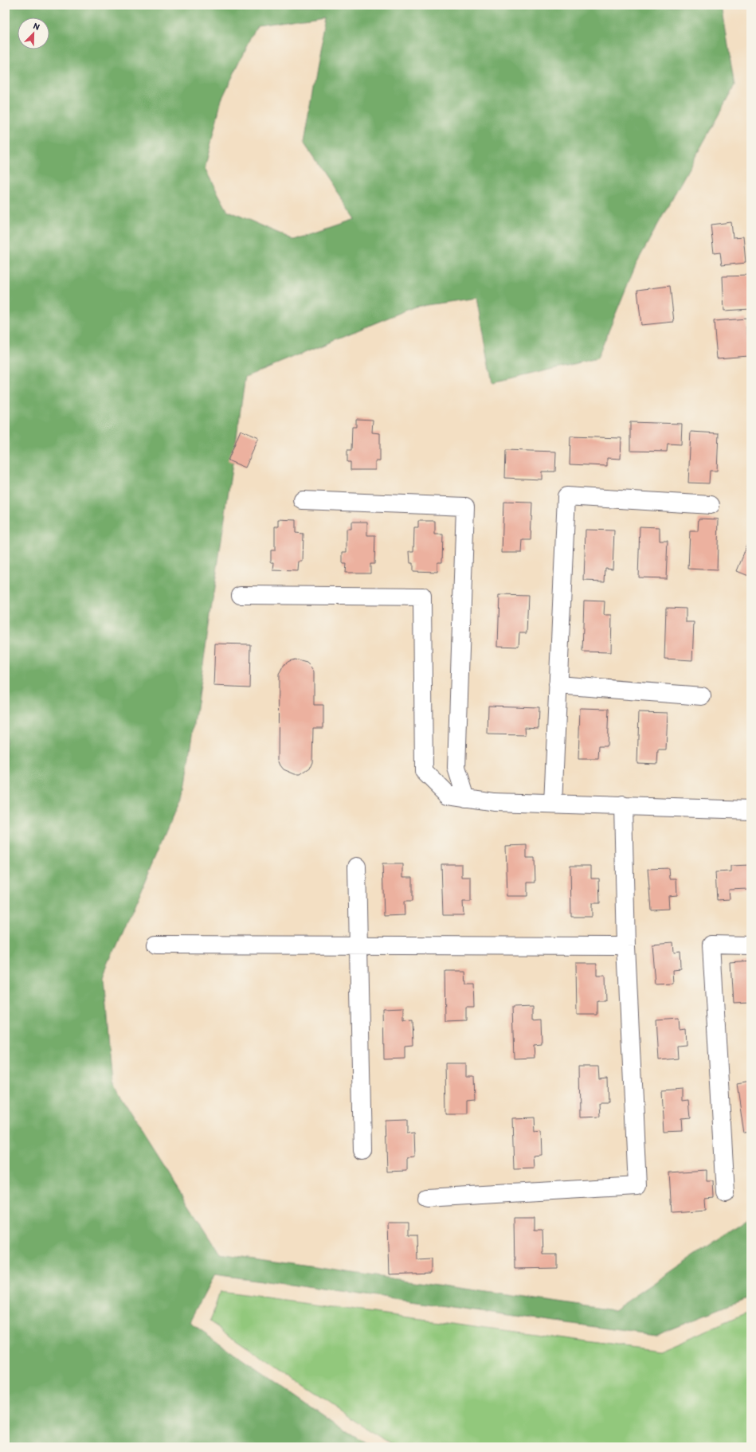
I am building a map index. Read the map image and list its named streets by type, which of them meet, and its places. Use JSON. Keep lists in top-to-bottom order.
{
  "north": "top right"
}
